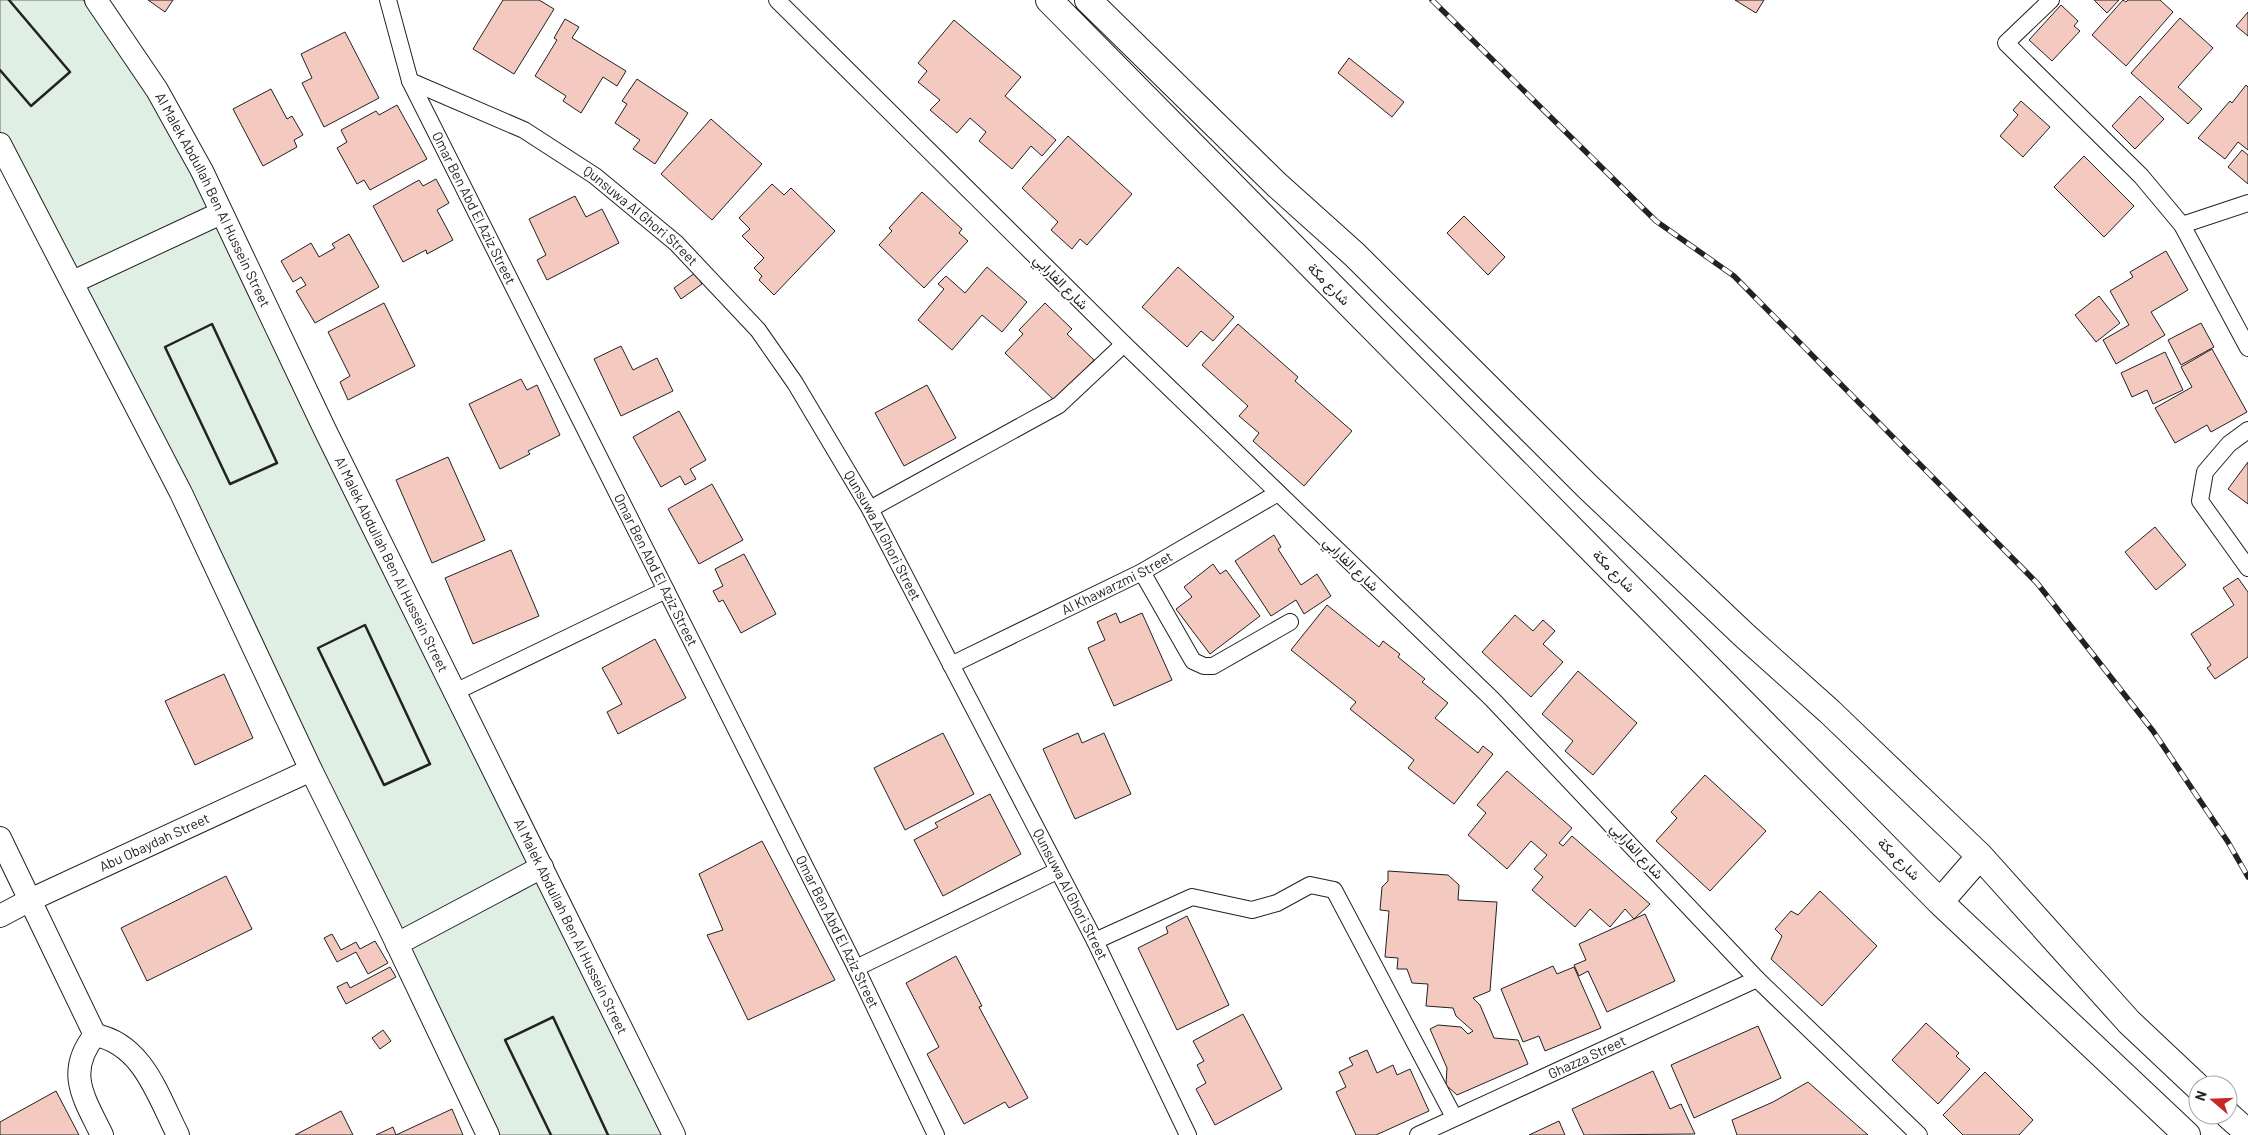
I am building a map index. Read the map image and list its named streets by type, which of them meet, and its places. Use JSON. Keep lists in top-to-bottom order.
{
  "streets": {
    "main road": ["Al Malek Abdullah Ben Al Hussein Street", "شارع مكة", "Abu Obaydah Street"],
    "street": [
      "Omar Ben Abd El Aziz Street",
      "Qunsuwa Al Ghori Street",
      "شارع الفارابي",
      "Al Khawarzmi Street",
      "Ghazza Street"
    ]
  },
  "crossings": [
    ["Omar Ben Abd El Aziz Street", "Qunsuwa Al Ghori Street"],
    ["Qunsuwa Al Ghori Street", "Al Khawarzmi Street"],
    ["شارع الفارابي", "Al Khawarzmi Street"],
    ["شارع الفارابي", "Ghazza Street"]
  ],
  "north": "left"
}
